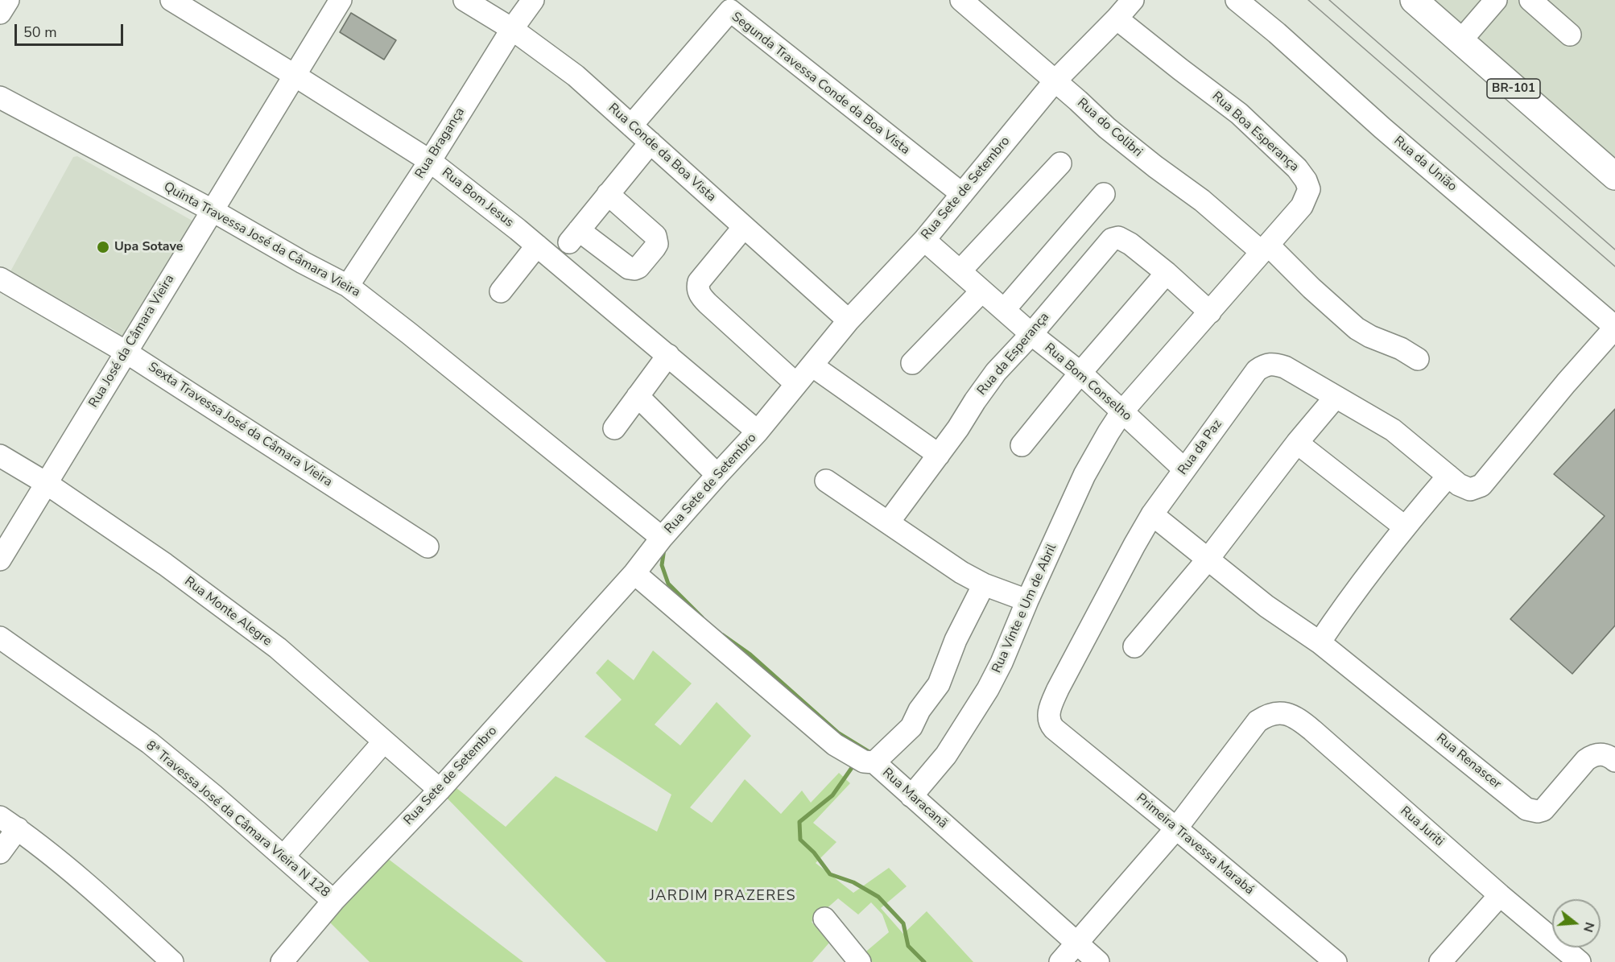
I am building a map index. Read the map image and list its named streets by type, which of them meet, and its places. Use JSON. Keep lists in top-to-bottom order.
{
  "streets": {
    "main road": ["BR-101"],
    "street": [
      "Segunda Travessa Conde da Boa Vista",
      "Rua do Colibri",
      "Rua Boa Esperança",
      "Rua Bragança",
      "Rua Conde da Boa Vista",
      "Rua da União",
      "Rua Sete de Setembro",
      "Rua Bom Jesus",
      "Quinta Travessa José da Câmara Vieira",
      "Rua José da Câmara Vieira",
      "Rua da Esperança",
      "Rua Bom Conselho",
      "Sexta Travessa José da Câmara Vieira",
      "Rua da Paz",
      "Rua Vinte e Um de Abril",
      "Rua Monte Alegre",
      "Rua Renascer",
      "Rua Maracanã",
      "8ª Travessa José da Câmara Vieira N 128",
      "Rua Juriti",
      "Primeira Travessa Marabá"
    ]
  },
  "crossings": [
    ["Segunda Travessa Conde da Boa Vista", "Rua Conde da Boa Vista"],
    ["Segunda Travessa Conde da Boa Vista", "Rua Sete de Setembro"],
    ["Rua do Colibri", "Rua Boa Esperança"],
    ["Rua do Colibri", "Rua Sete de Setembro"],
    ["Rua Boa Esperança", "Rua Sete de Setembro"],
    ["Rua Boa Esperança", "Rua Vinte e Um de Abril"],
    ["Rua Bragança", "Rua Conde da Boa Vista"],
    ["Rua Bragança", "Rua Bom Jesus"],
    ["Rua Bragança", "Quinta Travessa José da Câmara Vieira"],
    ["Rua Conde da Boa Vista", "Rua Sete de Setembro"],
    ["Rua Sete de Setembro", "Rua Bom Jesus"],
    ["Rua Sete de Setembro", "Quinta Travessa José da Câmara Vieira"],
    ["Rua Sete de Setembro", "Rua Bom Conselho"],
    ["Rua Sete de Setembro", "Rua Monte Alegre"],
    ["Rua Sete de Setembro", "Rua Maracanã"],
    ["Rua Sete de Setembro", "8ª Travessa José da Câmara Vieira N 128"],
    ["Rua Bom Jesus", "Rua José da Câmara Vieira"],
    ["Quinta Travessa José da Câmara Vieira", "Rua José da Câmara Vieira"],
    ["Rua José da Câmara Vieira", "Sexta Travessa José da Câmara Vieira"],
    ["Rua José da Câmara Vieira", "Rua Monte Alegre"],
    ["Rua da Esperança", "Rua Bom Conselho"],
    ["Rua Bom Conselho", "Rua da Paz"],
    ["Rua Bom Conselho", "Rua Vinte e Um de Abril"],
    ["Rua da Paz", "Primeira Travessa Marabá"],
    ["Rua Vinte e Um de Abril", "Rua Maracanã"],
    ["Rua Juriti", "Primeira Travessa Marabá"]
  ],
  "districts": ["JARDIM PRAZERES"],
  "places": ["Upa Sotave"],
  "scale_bar": "50 m",
  "north": "right"
}
